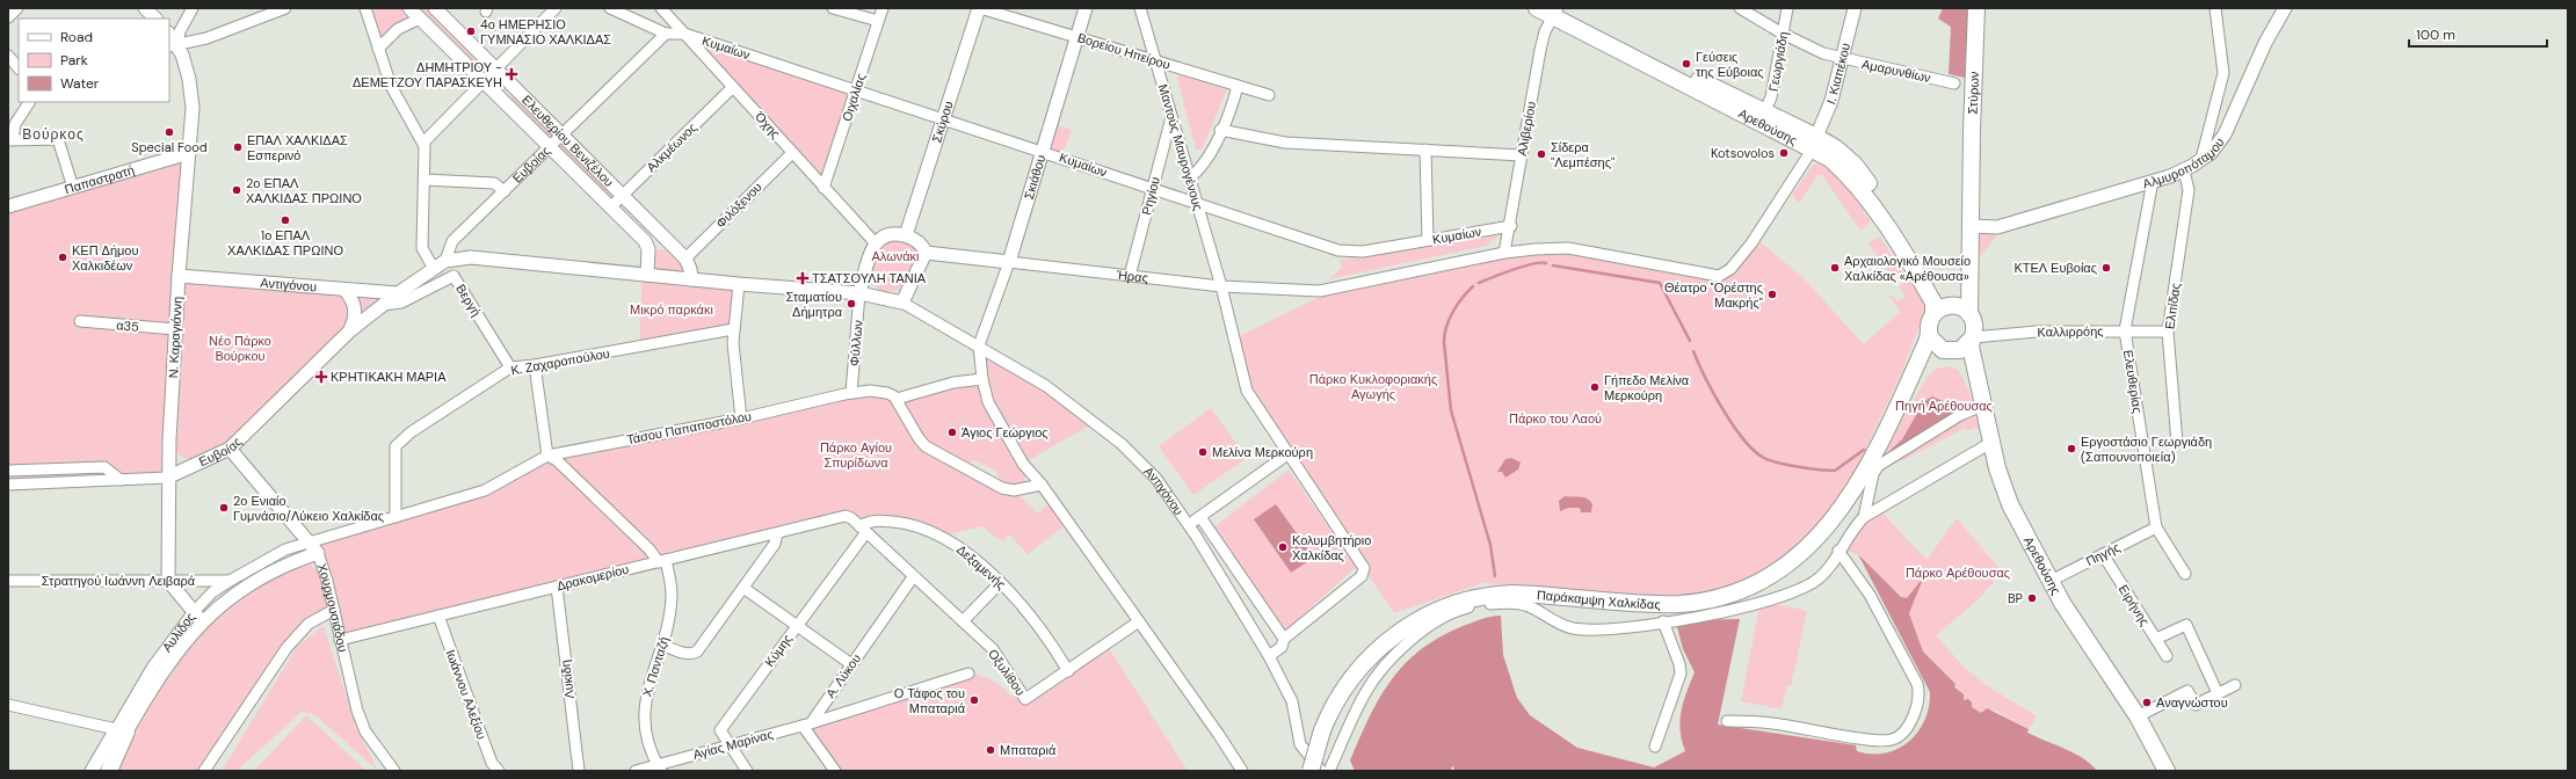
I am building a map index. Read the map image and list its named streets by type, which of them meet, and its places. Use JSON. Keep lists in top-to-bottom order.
{
  "streets": {
    "main road": ["Στύρων", "Αρεθούσης", "Παράκαμψη Χαλκίδας"],
    "street": [
      "Κυμαίων",
      "Βορείου Ηπείρου",
      "Γεωργιάδη",
      "Αμαρυνθίων",
      "Ι. Κιαπέκου",
      "Οιχαλίας",
      "Σκύρου",
      "Όχης",
      "Αλιβερίου",
      "Ελευθερίου Βενιζέλου",
      "Αλκμέωνος",
      "Μαντούς Μαυρογένους",
      "Αλμυροπόταμου",
      "Ευβοίας",
      "Σκιάθου",
      "Παπαστρατή",
      "Ρηγίου",
      "Φιλόξενου",
      "Ήρας",
      "Αντιγόνου",
      "Βεργή",
      "Ελπίδας",
      "α35",
      "Καλλιρρόης",
      "Ν. Καραγιάννη",
      "Φύλλων",
      "Κ. Ζαχαροπούλου",
      "Ελευθερίας",
      "Τάσου Παπαποστόλου",
      "Πηγής",
      "Δεξαμενής",
      "Δρακομερίου",
      "Στρατηγού Ιωάννη Λειβαρά",
      "Ειρήνης",
      "Χουρμουσιάδου",
      "Αυλίδος",
      "Κύμης",
      "Χ. Πανταζή",
      "Οξυλίθου",
      "Α. Λύκου",
      "Λυκίδη",
      "Ιωάννου Αλεξίου",
      "Αγίας Μαρίνας"
    ]
  },
  "crossings": [
    ["Κυμαίων", "Οιχαλίας"],
    ["Κυμαίων", "Σκύρου"],
    ["Κυμαίων", "Όχης"],
    ["Κυμαίων", "Αλιβερίου"],
    ["Κυμαίων", "Μαντούς Μαυρογένους"],
    ["Κυμαίων", "Ευβοίας"],
    ["Κυμαίων", "Σκιάθου"],
    ["Κυμαίων", "Ρηγίου"],
    ["Βορείου Ηπείρου", "Σκύρου"],
    ["Βορείου Ηπείρου", "Μαντούς Μαυρογένους"],
    ["Βορείου Ηπείρου", "Σκιάθου"],
    ["Γεωργιάδη", "Αμαρυνθίων"],
    ["Γεωργιάδη", "Αρεθούσης"],
    ["Αμαρυνθίων", "Ι. Κιαπέκου"],
    ["Ι. Κιαπέκου", "Αρεθούσης"],
    ["Ι. Κιαπέκου", "Ήρας"],
    ["Στύρων", "Αρεθούσης"],
    ["Στύρων", "Αλμυροπόταμου"],
    ["Στύρων", "Καλλιρρόης"],
    ["Στύρων", "Παράκαμψη Χαλκίδας"],
    ["Οιχαλίας", "Όχης"],
    ["Όχης", "Αλκμέωνος"],
    ["Όχης", "Φιλόξενου"],
    ["Αρεθούσης", "Αλιβερίου"],
    ["Αρεθούσης", "Ήρας"],
    ["Αρεθούσης", "Καλλιρρόης"],
    ["Αρεθούσης", "Πηγής"],
    ["Αρεθούσης", "Παράκαμψη Χαλκίδας"],
    ["Αλιβερίου", "Ήρας"],
    ["Ελευθερίου Βενιζέλου", "Αλκμέωνος"],
    ["Ελευθερίου Βενιζέλου", "Ευβοίας"],
    ["Ελευθερίου Βενιζέλου", "Φιλόξενου"],
    ["Μαντούς Μαυρογένους", "Ρηγίου"],
    ["Μαντούς Μαυρογένους", "Ήρας"],
    ["Αλμυροπόταμου", "Ελπίδας"],
    ["Αλμυροπόταμου", "Ελευθερίας"],
    ["Ευβοίας", "Αντιγόνου"],
    ["Ευβοίας", "Βεργή"],
    ["Ευβοίας", "Ν. Καραγιάννη"],
    ["Ευβοίας", "Χουρμουσιάδου"],
    ["Σκιάθου", "Ήρας"],
    ["Σκιάθου", "Αντιγόνου"],
    ["Παπαστρατή", "Ν. Καραγιάννη"],
    ["Ρηγίου", "Ήρας"],
    ["Αντιγόνου", "Ν. Καραγιάννη"],
    ["Βεργή", "Κ. Ζαχαροπούλου"],
    ["Ελπίδας", "Καλλιρρόης"],
    ["α35", "Ν. Καραγιάννη"],
    ["Καλλιρρόης", "Ελευθερίας"],
    ["Καλλιρρόης", "Παράκαμψη Χαλκίδας"],
    ["Ν. Καραγιάννη", "Στρατηγού Ιωάννη Λειβαρά"],
    ["Φύλλων", "Τάσου Παπαποστόλου"],
    ["Κ. Ζαχαροπούλου", "Τάσου Παπαποστόλου"],
    ["Ελευθερίας", "Πηγής"],
    ["Τάσου Παπαποστόλου", "Χουρμουσιάδου"],
    ["Τάσου Παπαποστόλου", "Αυλίδος"],
    ["Πηγής", "Ειρήνης"],
    ["Δεξαμενής", "Κύμης"],
    ["Δεξαμενής", "Οξυλίθου"],
    ["Δρακομερίου", "Χουρμουσιάδου"],
    ["Δρακομερίου", "Χ. Πανταζή"],
    ["Δρακομερίου", "Οξυλίθου"],
    ["Δρακομερίου", "Λυκίδη"],
    ["Δρακομερίου", "Ιωάννου Αλεξίου"],
    ["Στρατηγού Ιωάννη Λειβαρά", "Αυλίδος"],
    ["Χουρμουσιάδου", "Αυλίδος"],
    ["Κύμης", "Οξυλίθου"],
    ["Κύμης", "Αγίας Μαρίνας"],
    ["Χ. Πανταζή", "Αγίας Μαρίνας"],
    ["Οξυλίθου", "Α. Λύκου"],
    ["Α. Λύκου", "Αγίας Μαρίνας"]
  ],
  "districts": ["Βούρκος"],
  "parks": [
    "Αλωνάκι",
    "Μικρό παρκάκι",
    "Νέο Πάρκο Βούρκου",
    "Πάρκο Κυκλοφοριακής Αγωγής",
    "Πηγή Αρέθουσας",
    "Πάρκο του Λαού",
    "Πάρκο Αγίου Σπυρίδωνα",
    "Πάρκο Αρέθουσας"
  ],
  "places": {
    "other": [
      "4ο ΗΜΕΡΗΣΙΟ ΓΥΜΝΑΣΙΟ ΧΑΛΚΙΔΑΣ",
      "Γεύσεις της Εύβοιας",
      "Special Food",
      "ΕΠΑΛ ΧΑΛΚΙΔΑΣ Εσπερινό",
      "Kotsovolos",
      "Σίδερα \"Λεμπέσης\"",
      "2ο ΕΠΑΛ ΧΑΛΚΙΔΑΣ ΠΡΩΙΝΟ",
      "1ο ΕΠΑΛ ΧΑΛΚΙΔΑΣ ΠΡΩΙΝΟ",
      "ΚΕΠ Δήμου Χαλκιδέων",
      "Αρχαιολογικό Μουσείο Χαλκίδας «Αρέθουσα»",
      "ΚΤΕΛ Ευβοίας",
      "Θέατρο \"Ορέστης Μακρής\"",
      "Σταματίου Δήμητρα",
      "Γήπεδο Μελίνα Μερκούρη",
      "Άγιος Γεώργιος",
      "Εργοστάσιο Γεωργιάδη (Σαπουνοποιεία)",
      "Μελίνα Μερκούρη",
      "2ο Ενιαίο Γυμνάσιο/Λύκειο Χαλκίδας",
      "Κολυμβητήριο Χαλκίδας",
      "BP",
      "Ο Τάφος του Μπαταριά",
      "Αναγνώστου",
      "Μπαταριά"
    ],
    "health": ["ΔΗΜΗΤΡΙΟΥ - ΔΕΜΕΤΖΟΥ ΠΑΡΑΣΚΕΥΗ", "ΤΣΑΤΣΟΥΛΗ ΤΑΝΙΑ", "ΚΡΗΤΙΚΑΚΗ ΜΑΡΙΑ"]
  },
  "legend": ["Road", "Park", "Water"],
  "scale_bar": "100 m"
}
